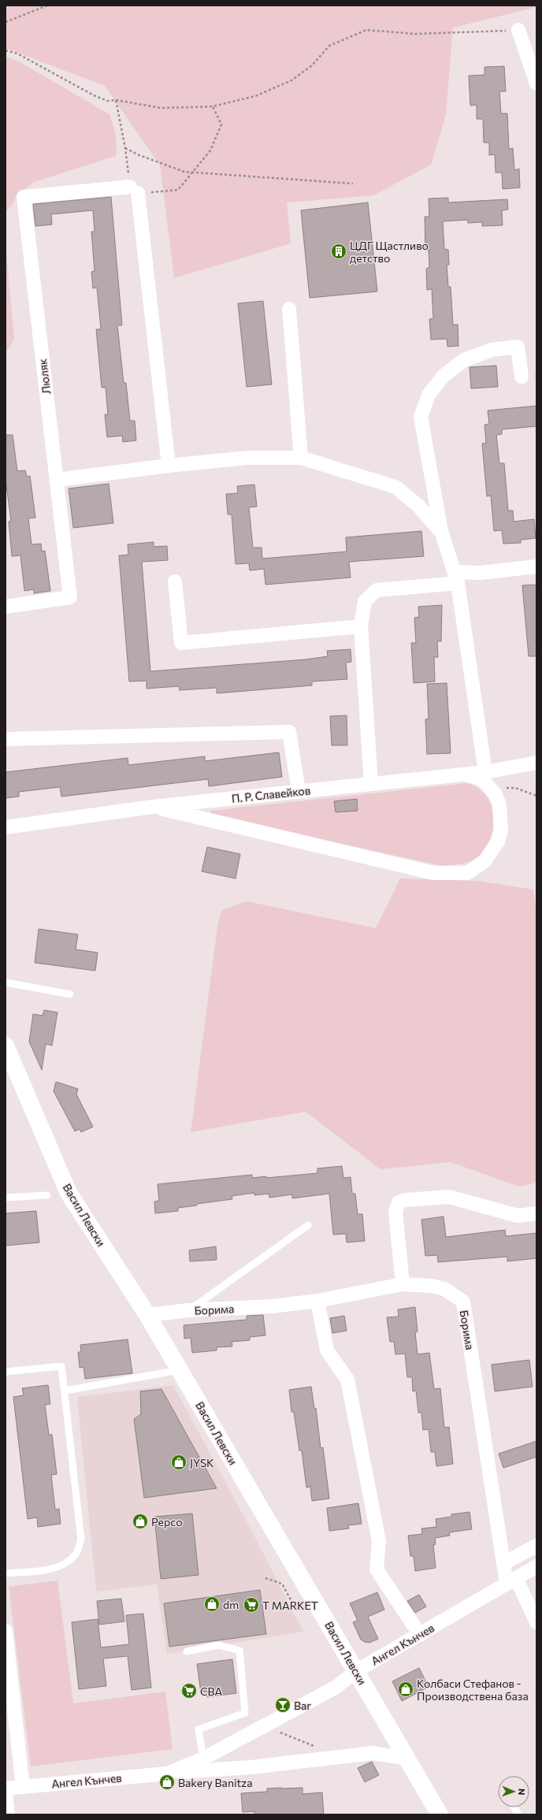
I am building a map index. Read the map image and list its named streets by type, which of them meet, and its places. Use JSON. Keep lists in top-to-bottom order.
{
  "streets": {
    "street": [
      "Люляк",
      "П. Р. Славейков",
      "Васил Левски",
      "Борима",
      "Ангел Кънчев"
    ]
  },
  "crossings": [
    ["Васил Левски", "Борима"],
    ["Васил Левски", "Ангел Кънчев"],
    ["Борима", "Ангел Кънчев"]
  ],
  "places": {
    "building": ["ЦДГ Щастливо детство"],
    "shop": [
      "JYSK",
      "Pepco",
      "dm",
      "Колбаси Стефанов - Производствена база",
      "Bakery Banitza"
    ],
    "supermarket": ["T MARKET", "CBA"],
    "bar": ["Bar"]
  },
  "north": "right"
}
